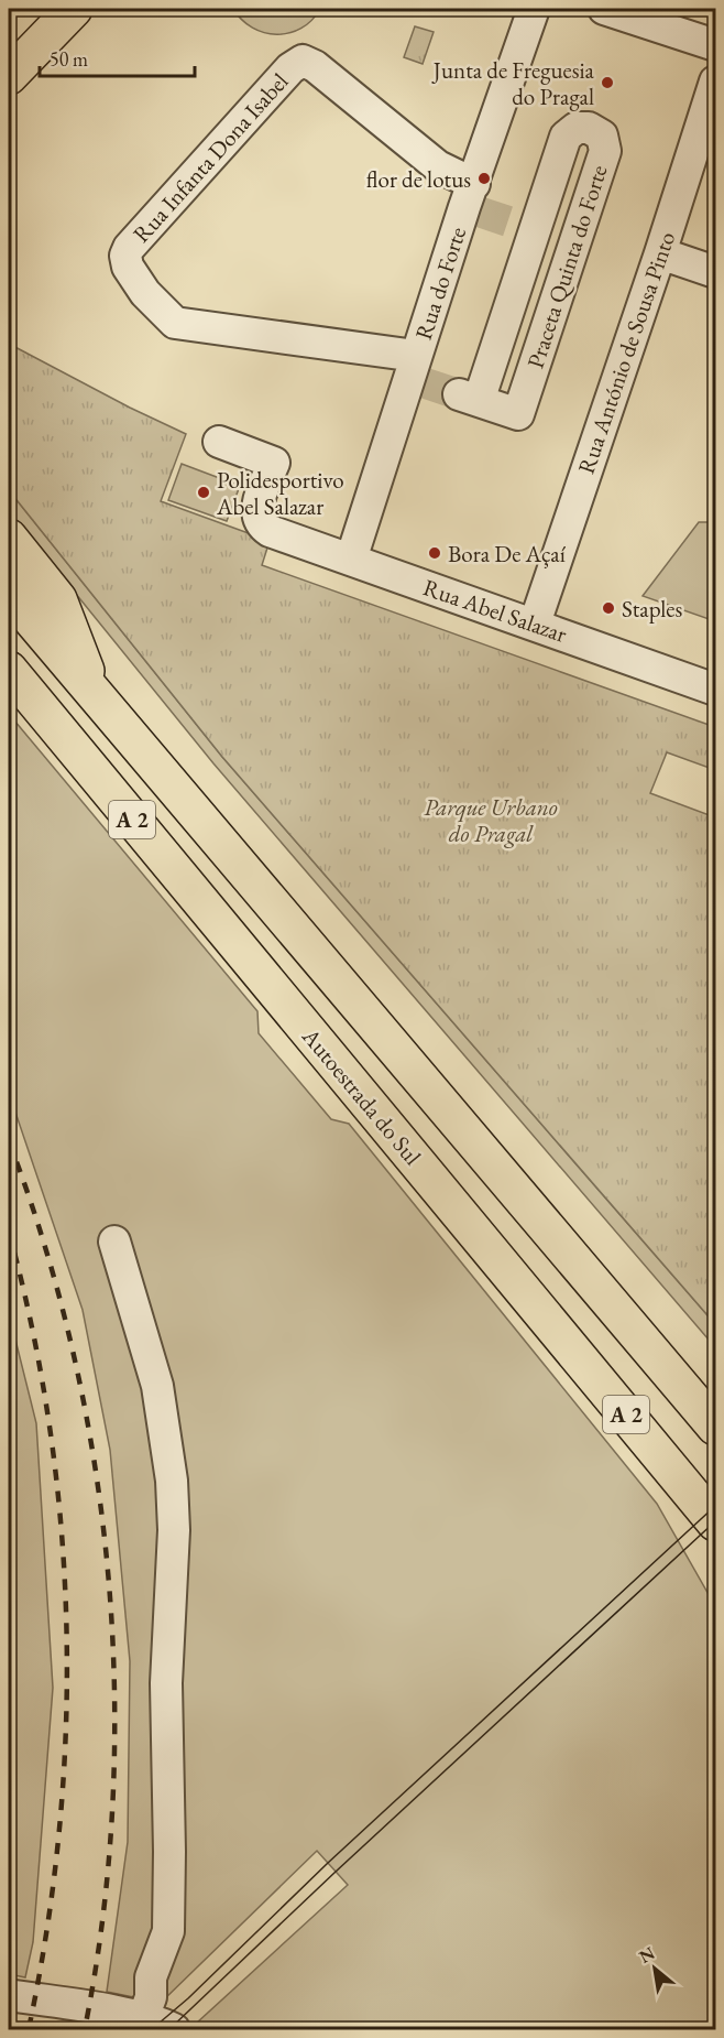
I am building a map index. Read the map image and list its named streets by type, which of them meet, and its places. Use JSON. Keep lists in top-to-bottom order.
{
  "streets": {
    "main road": ["A 2", "Autoestrada do Sul"],
    "street": [
      "Rua Infanta Dona Isabel",
      "Praceta Quinta do Forte",
      "Rua do Forte",
      "Rua António de Sousa Pinto",
      "Rua Abel Salazar"
    ]
  },
  "crossings": [
    ["Rua Infanta Dona Isabel", "Rua do Forte"],
    ["Rua do Forte", "Rua Abel Salazar"],
    ["Rua António de Sousa Pinto", "Rua Abel Salazar"]
  ],
  "parks": ["Parque Urbano do Pragal"],
  "places": [
    "Junta de Freguesia do Pragal",
    "flor de lotus",
    "Polidesportivo Abel Salazar",
    "Bora De Açaí",
    "Staples"
  ],
  "scale_bar": "50 m",
  "north": "top left"
}
